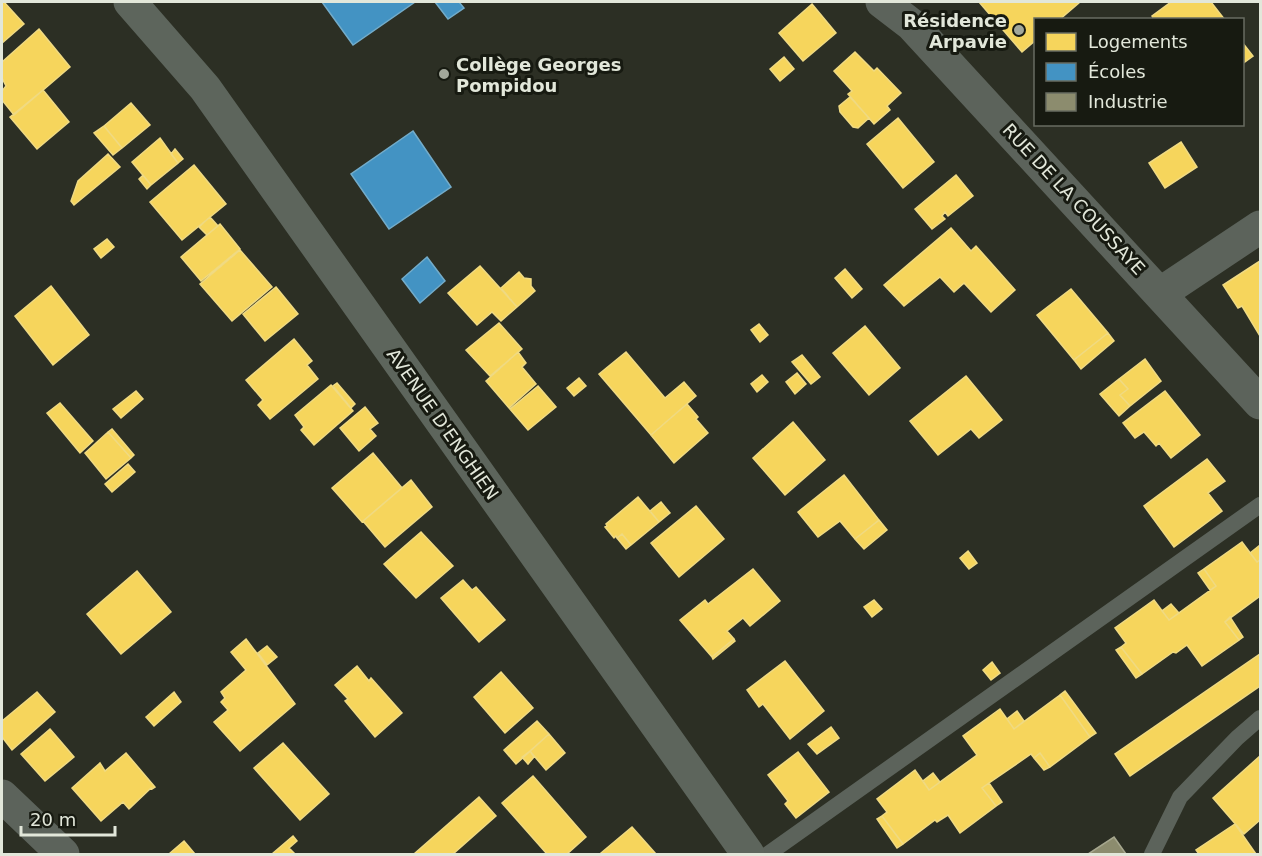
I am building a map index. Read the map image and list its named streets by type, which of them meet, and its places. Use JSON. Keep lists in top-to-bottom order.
{
  "streets": {
    "main road": ["AVENUE D'ENGHIEN"],
    "street": ["RUE DE LA COUSSAYE"]
  },
  "places": ["Résidence Arpavie", "Collège Georges Pompidou"],
  "legend": ["Logements", "Écoles", "Industrie"],
  "scale_bar": "20 m"
}
